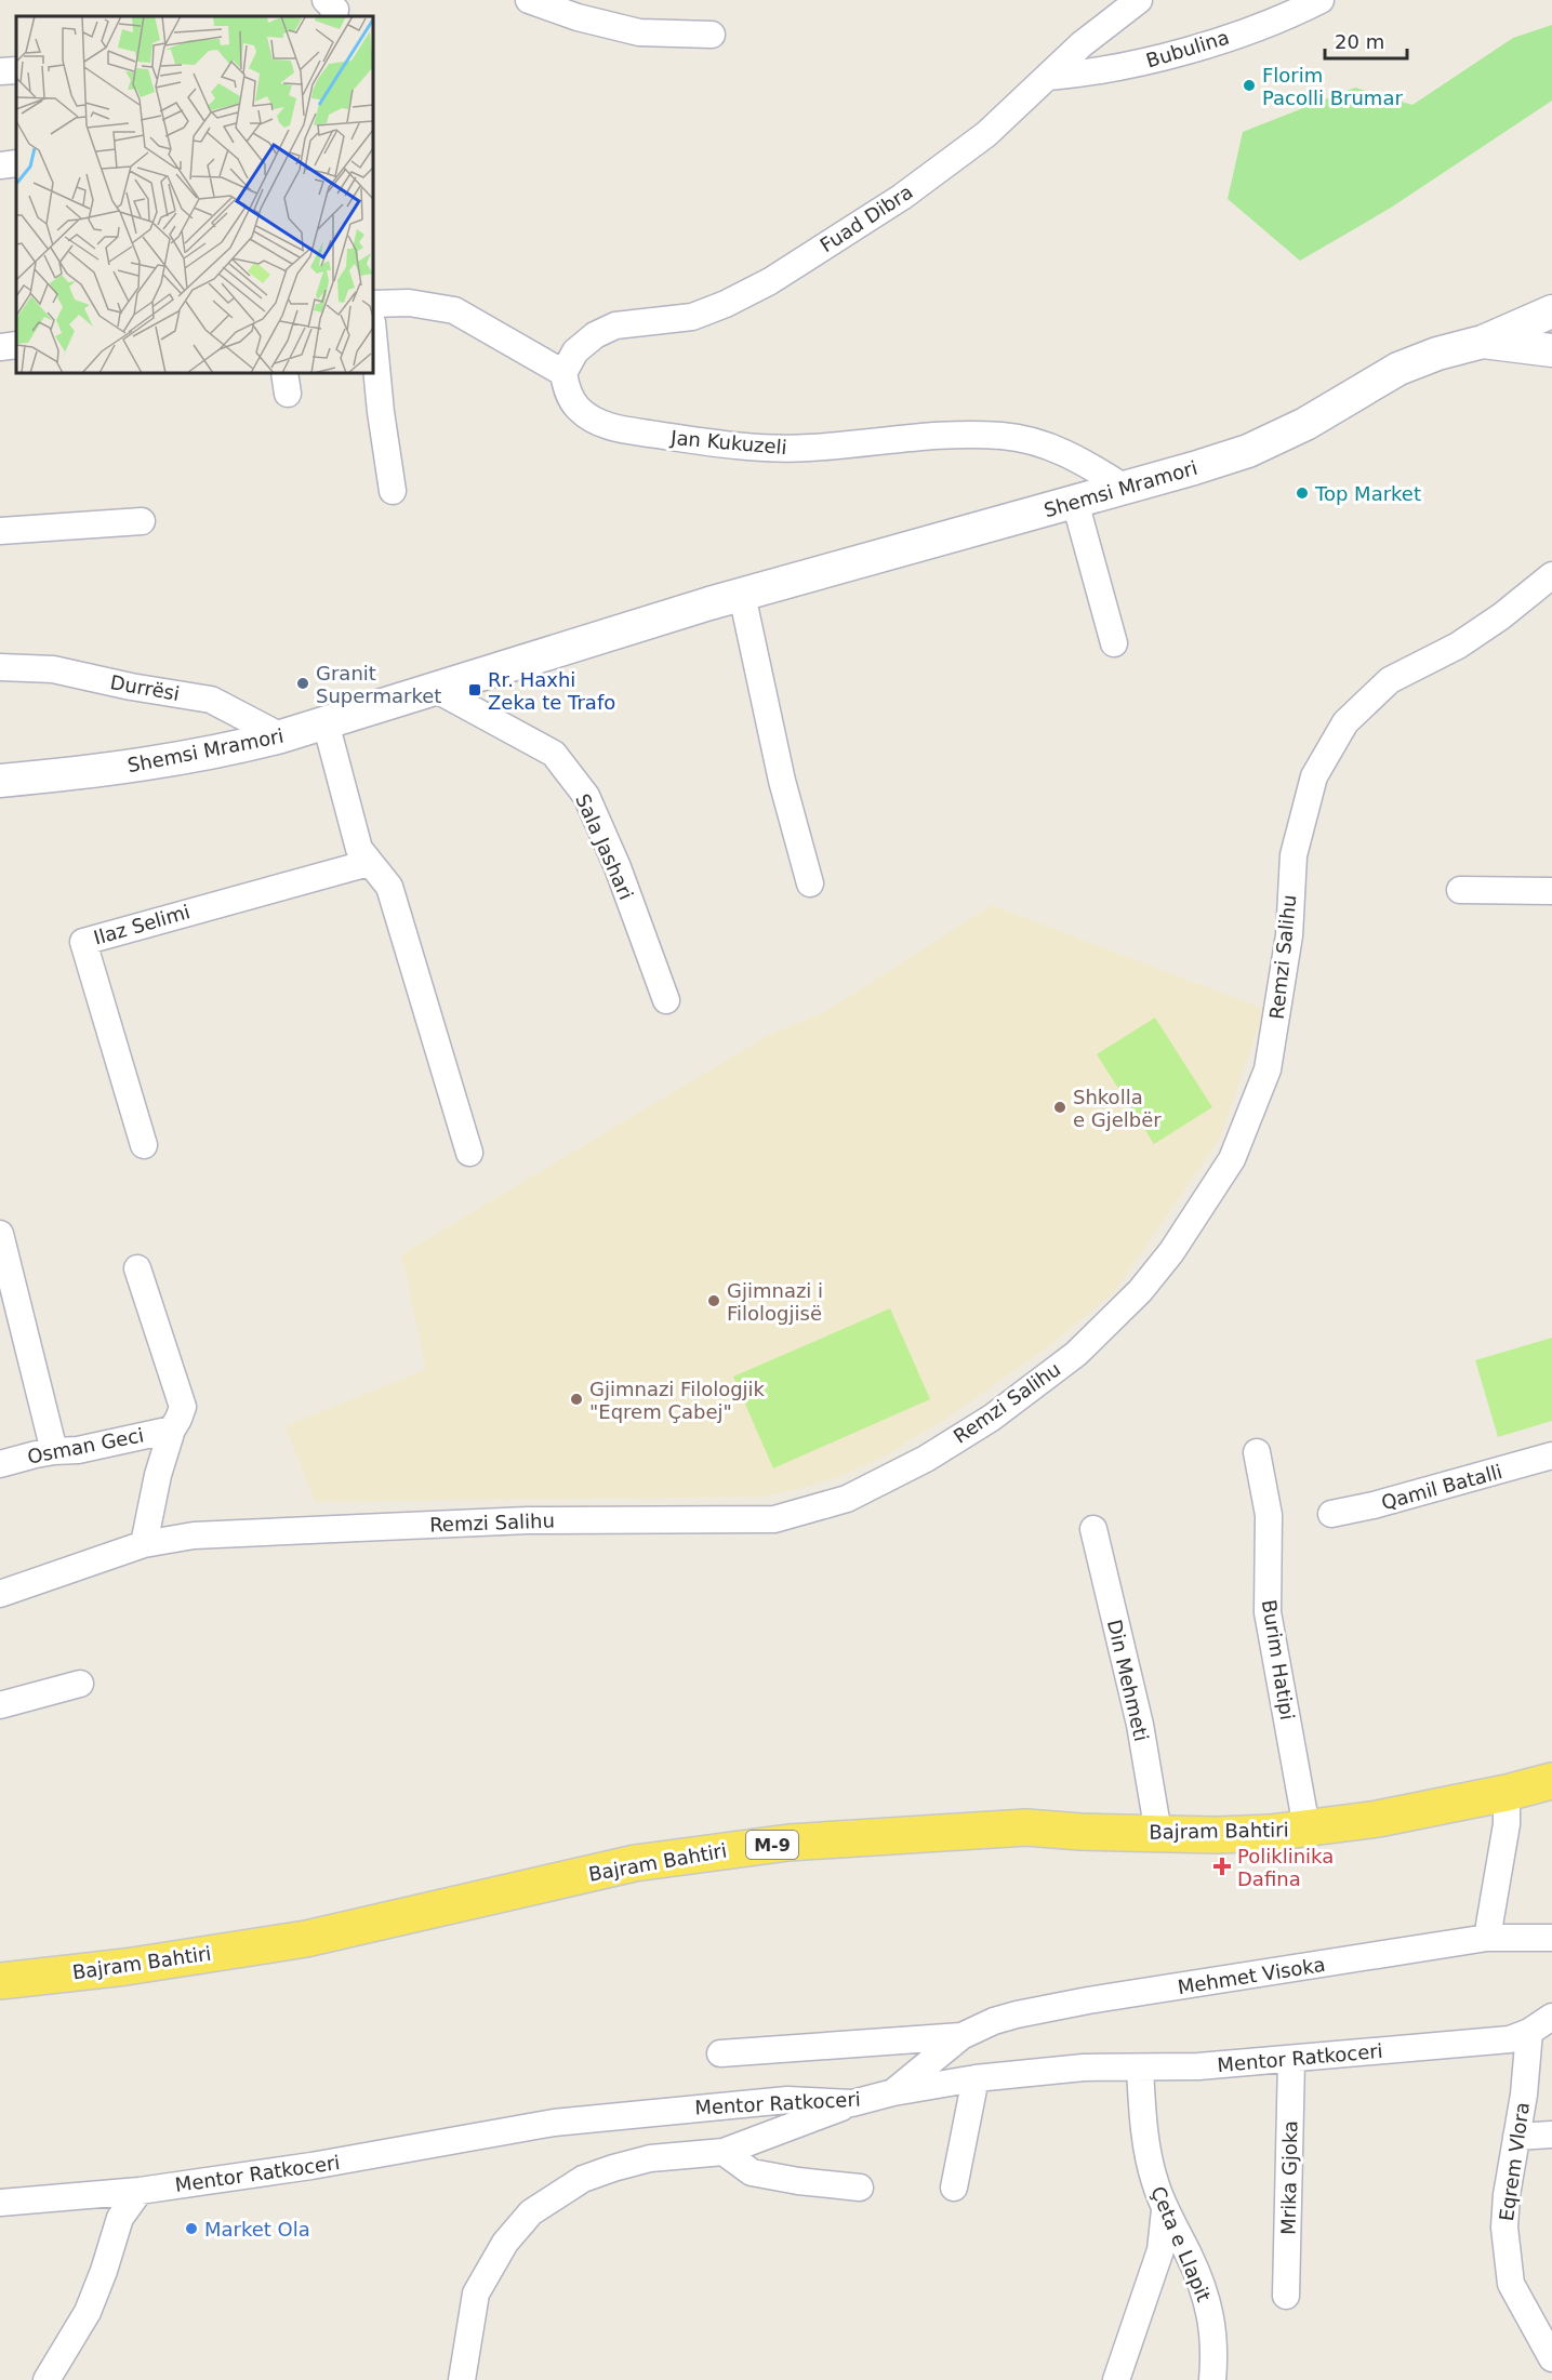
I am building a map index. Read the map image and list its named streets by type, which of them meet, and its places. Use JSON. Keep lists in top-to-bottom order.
{
  "streets": {
    "main road": ["Bajram Bahtiri", "M-9"],
    "street": [
      "Bubulina",
      "Fuad Dibra",
      "Jan Kukuzeli",
      "Shemsi Mramori",
      "Durrësi",
      "Sala Jashari",
      "Ilaz Selimi",
      "Remzi Salihu",
      "Osman Geci",
      "Qamil Batalli",
      "Burim Hatipi",
      "Din Mehmeti",
      "Mehmet Visoka",
      "Mentor Ratkoceri",
      "Eqrem Vlora",
      "Mrika Gjoka",
      "Çeta e Llapit"
    ]
  },
  "crossings": [
    ["Bubulina", "Fuad Dibra"],
    ["Fuad Dibra", "Jan Kukuzeli"],
    ["Jan Kukuzeli", "Shemsi Mramori"],
    ["Shemsi Mramori", "Durrësi"],
    ["Shemsi Mramori", "Sala Jashari"],
    ["Remzi Salihu", "Osman Geci"],
    ["Burim Hatipi", "Bajram Bahtiri"],
    ["Din Mehmeti", "Bajram Bahtiri"],
    ["Mehmet Visoka", "Mentor Ratkoceri"],
    ["Mentor Ratkoceri", "Eqrem Vlora"],
    ["Mentor Ratkoceri", "Mrika Gjoka"],
    ["Mentor Ratkoceri", "Çeta e Llapit"]
  ],
  "places": {
    "other": [
      "Florim Pacolli Brumar",
      "Top Market",
      "Granit Supermarket",
      "Shkolla e Gjelbër",
      "Gjimnazi i Filologjisë",
      "Gjimnazi Filologjik \"Eqrem Çabej\"",
      "Market Ola"
    ],
    "transit": ["Rr. Haxhi Zeka te Trafo"],
    "health": ["Poliklinika Dafina"]
  },
  "scale_bar": "20 m"
}
